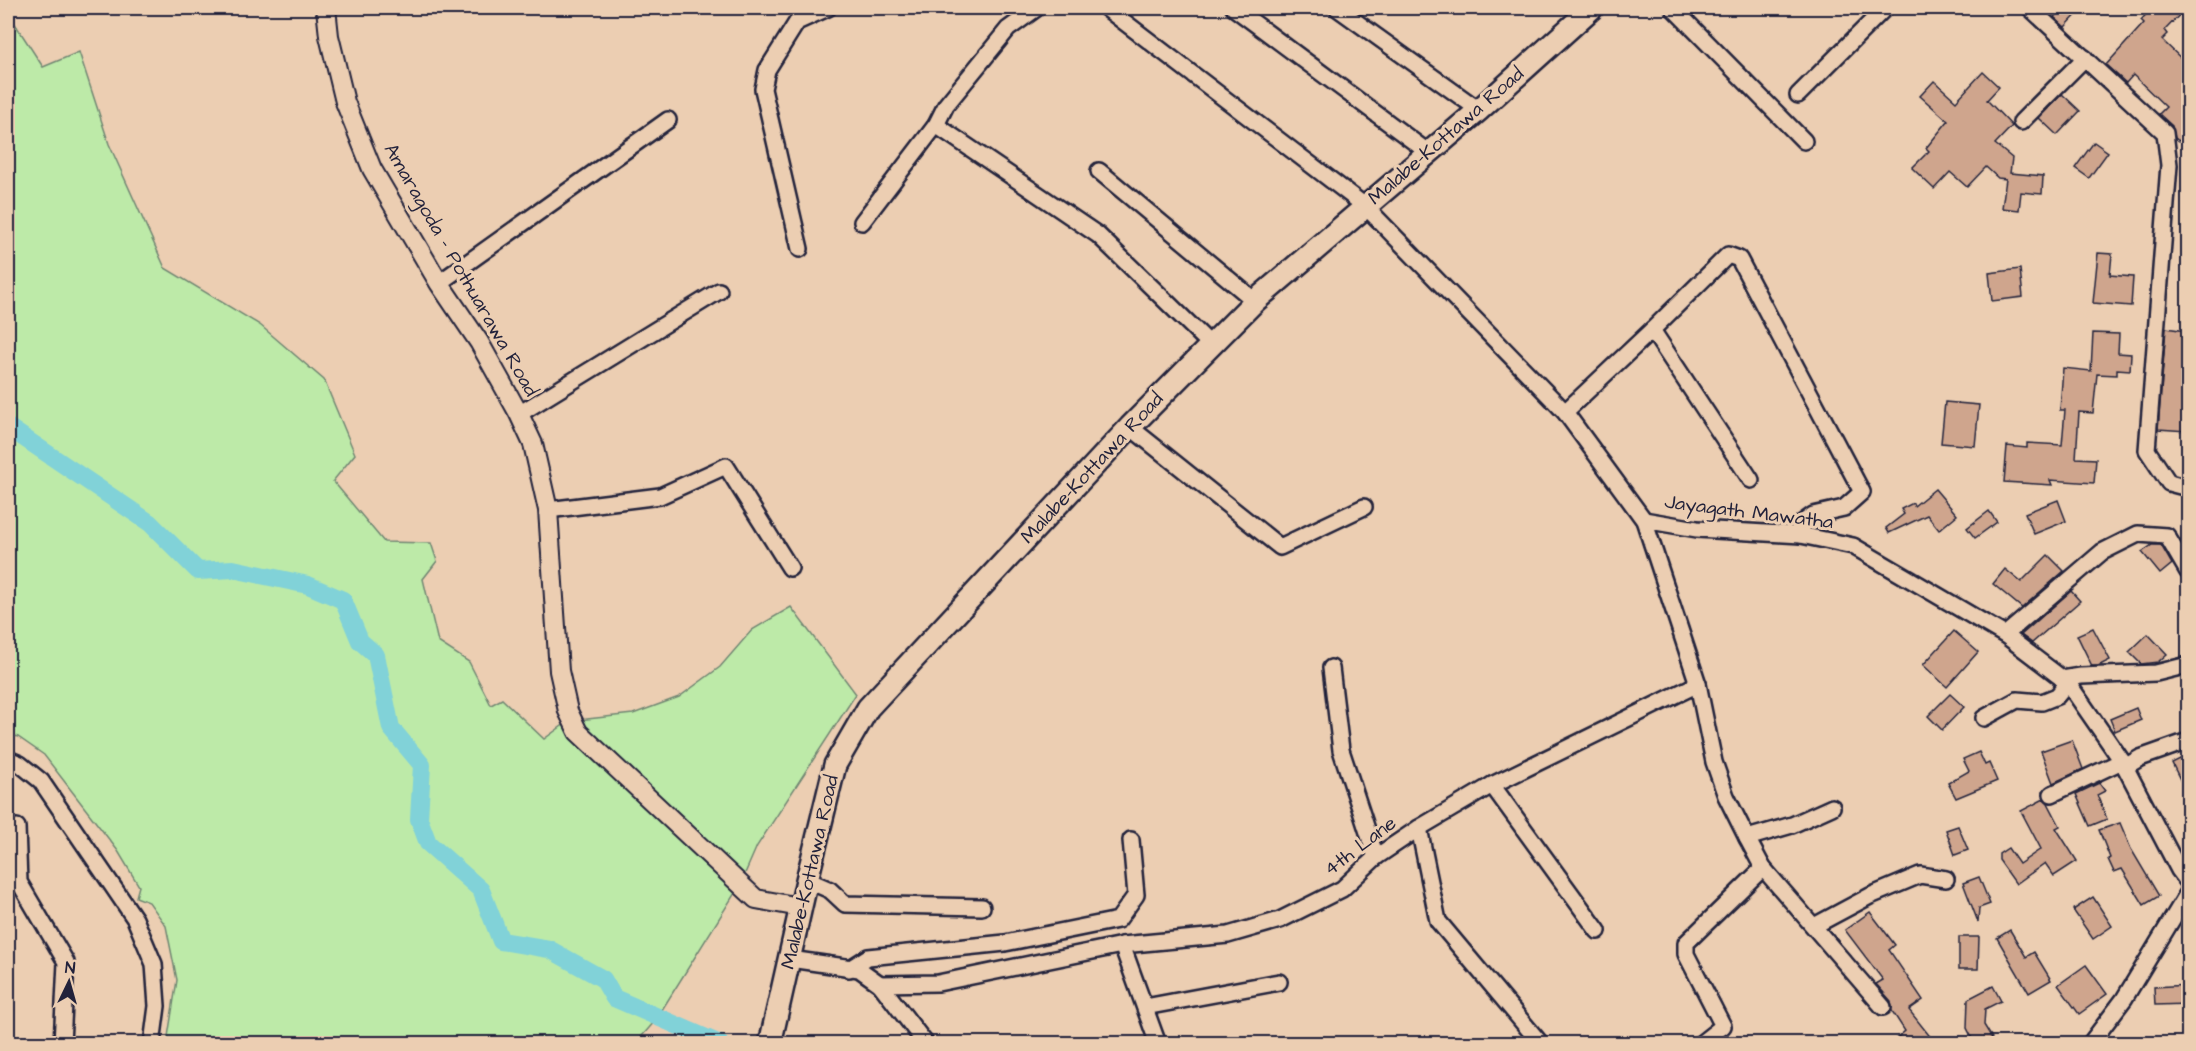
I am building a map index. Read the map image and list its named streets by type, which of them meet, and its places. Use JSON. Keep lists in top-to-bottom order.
{
  "streets": {
    "main road": ["Malabe-Kottawa Road"],
    "street": ["Amaragoda - Pothuarawa Road", "Jayagath Mawatha", "4th Lane"]
  },
  "crossings": [
    ["Malabe-Kottawa Road", "Amaragoda - Pothuarawa Road"],
    ["Malabe-Kottawa Road", "Jayagath Mawatha"]
  ],
  "north": "top"
}
